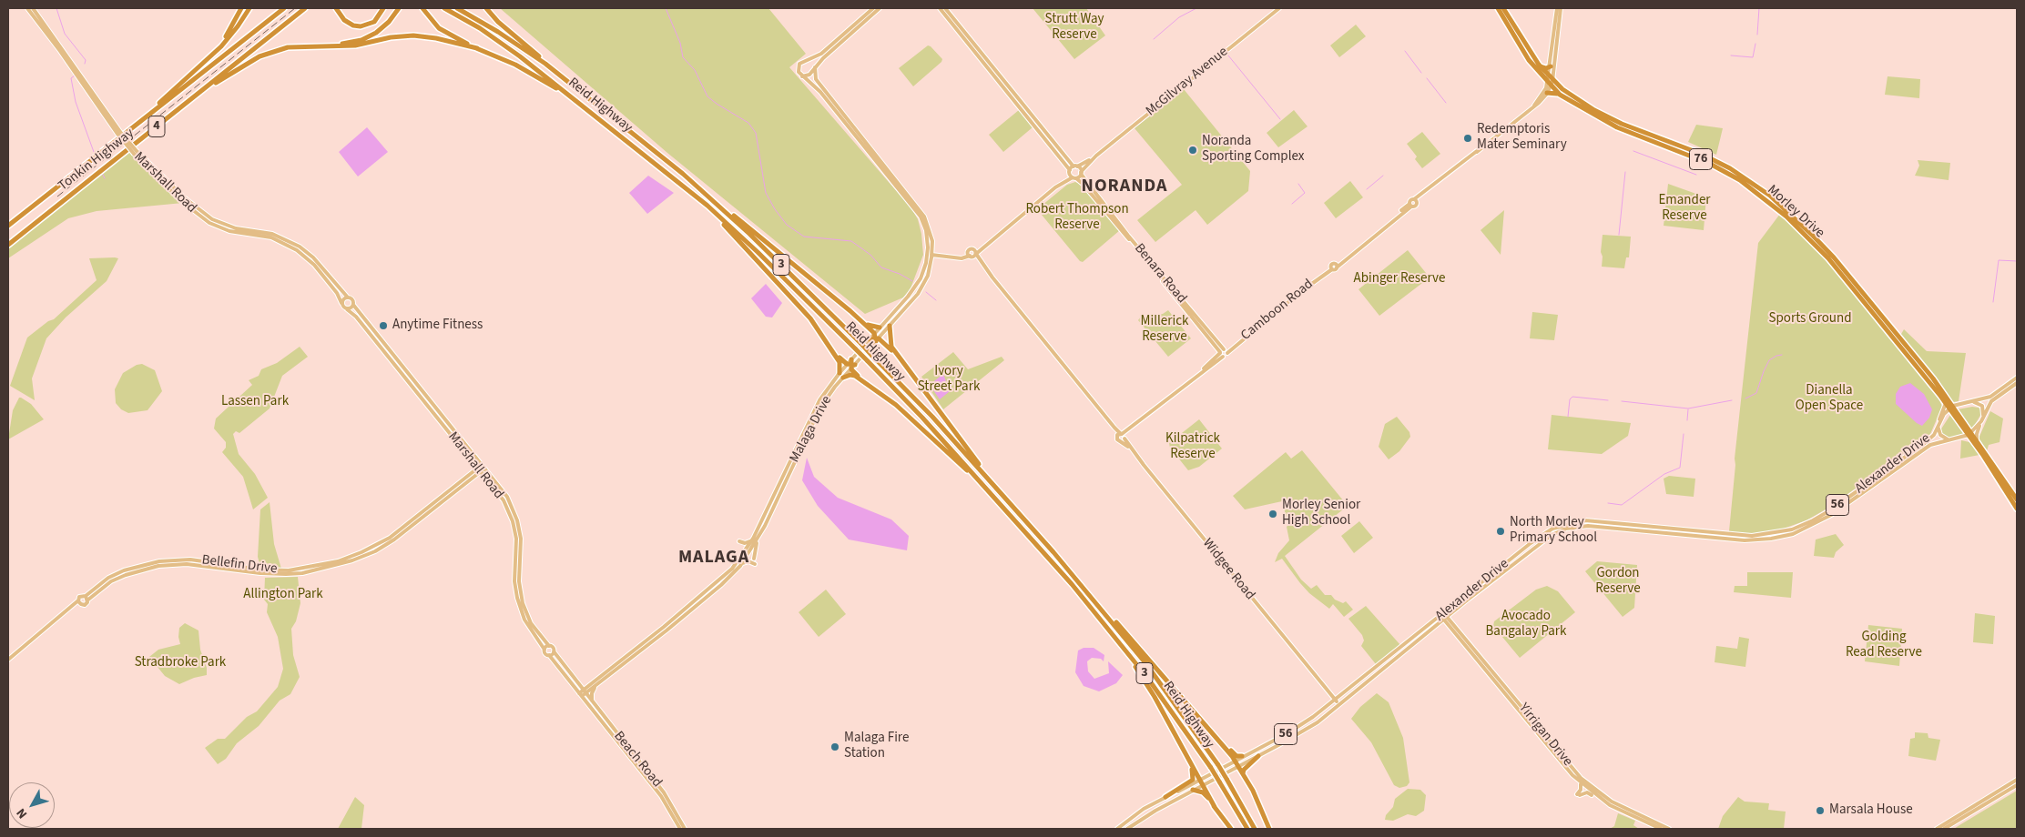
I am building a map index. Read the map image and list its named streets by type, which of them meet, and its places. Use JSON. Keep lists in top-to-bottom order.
{
  "streets": {
    "highway": [
      "Reid Highway",
      "4",
      "76",
      "Tonkin Highway",
      "Morley Drive",
      "3"
    ],
    "main road": [
      "McGilvray Avenue",
      "Marshall Road",
      "Benara Road",
      "Camboon Road",
      "Malaga Drive",
      "Alexander Drive",
      "56",
      "Bellefin Drive",
      "Widgee Road",
      "Yirrigan Drive",
      "Beach Road"
    ]
  },
  "crossings": [
    ["McGilvray Avenue", "Benara Road"],
    ["Reid Highway", "3"],
    ["Marshall Road", "Bellefin Drive"],
    ["Morley Drive", "Alexander Drive"],
    ["Morley Drive", "56"],
    ["Benara Road", "Camboon Road"],
    ["Camboon Road", "Widgee Road"],
    ["Malaga Drive", "Beach Road"],
    ["Alexander Drive", "56"],
    ["Alexander Drive", "Widgee Road"],
    ["Alexander Drive", "Yirrigan Drive"]
  ],
  "districts": ["NORANDA", "MALAGA"],
  "parks": [
    "Strutt Way Reserve",
    "Emander Reserve",
    "Robert Thompson Reserve",
    "Abinger Reserve",
    "Sports Ground",
    "Millerick Reserve",
    "Ivory Street Park",
    "Dianella Open Space",
    "Lassen Park",
    "Kilpatrick Reserve",
    "Gordon Reserve",
    "Allington Park",
    "Avocado Bangalay Park",
    "Golding Read Reserve",
    "Stradbroke Park"
  ],
  "places": [
    "Redemptoris Mater Seminary",
    "Noranda Sporting Complex",
    "Anytime Fitness",
    "Morley Senior High School",
    "North Morley Primary School",
    "Malaga Fire Station",
    "Marsala House"
  ],
  "north": "bottom left"
}
